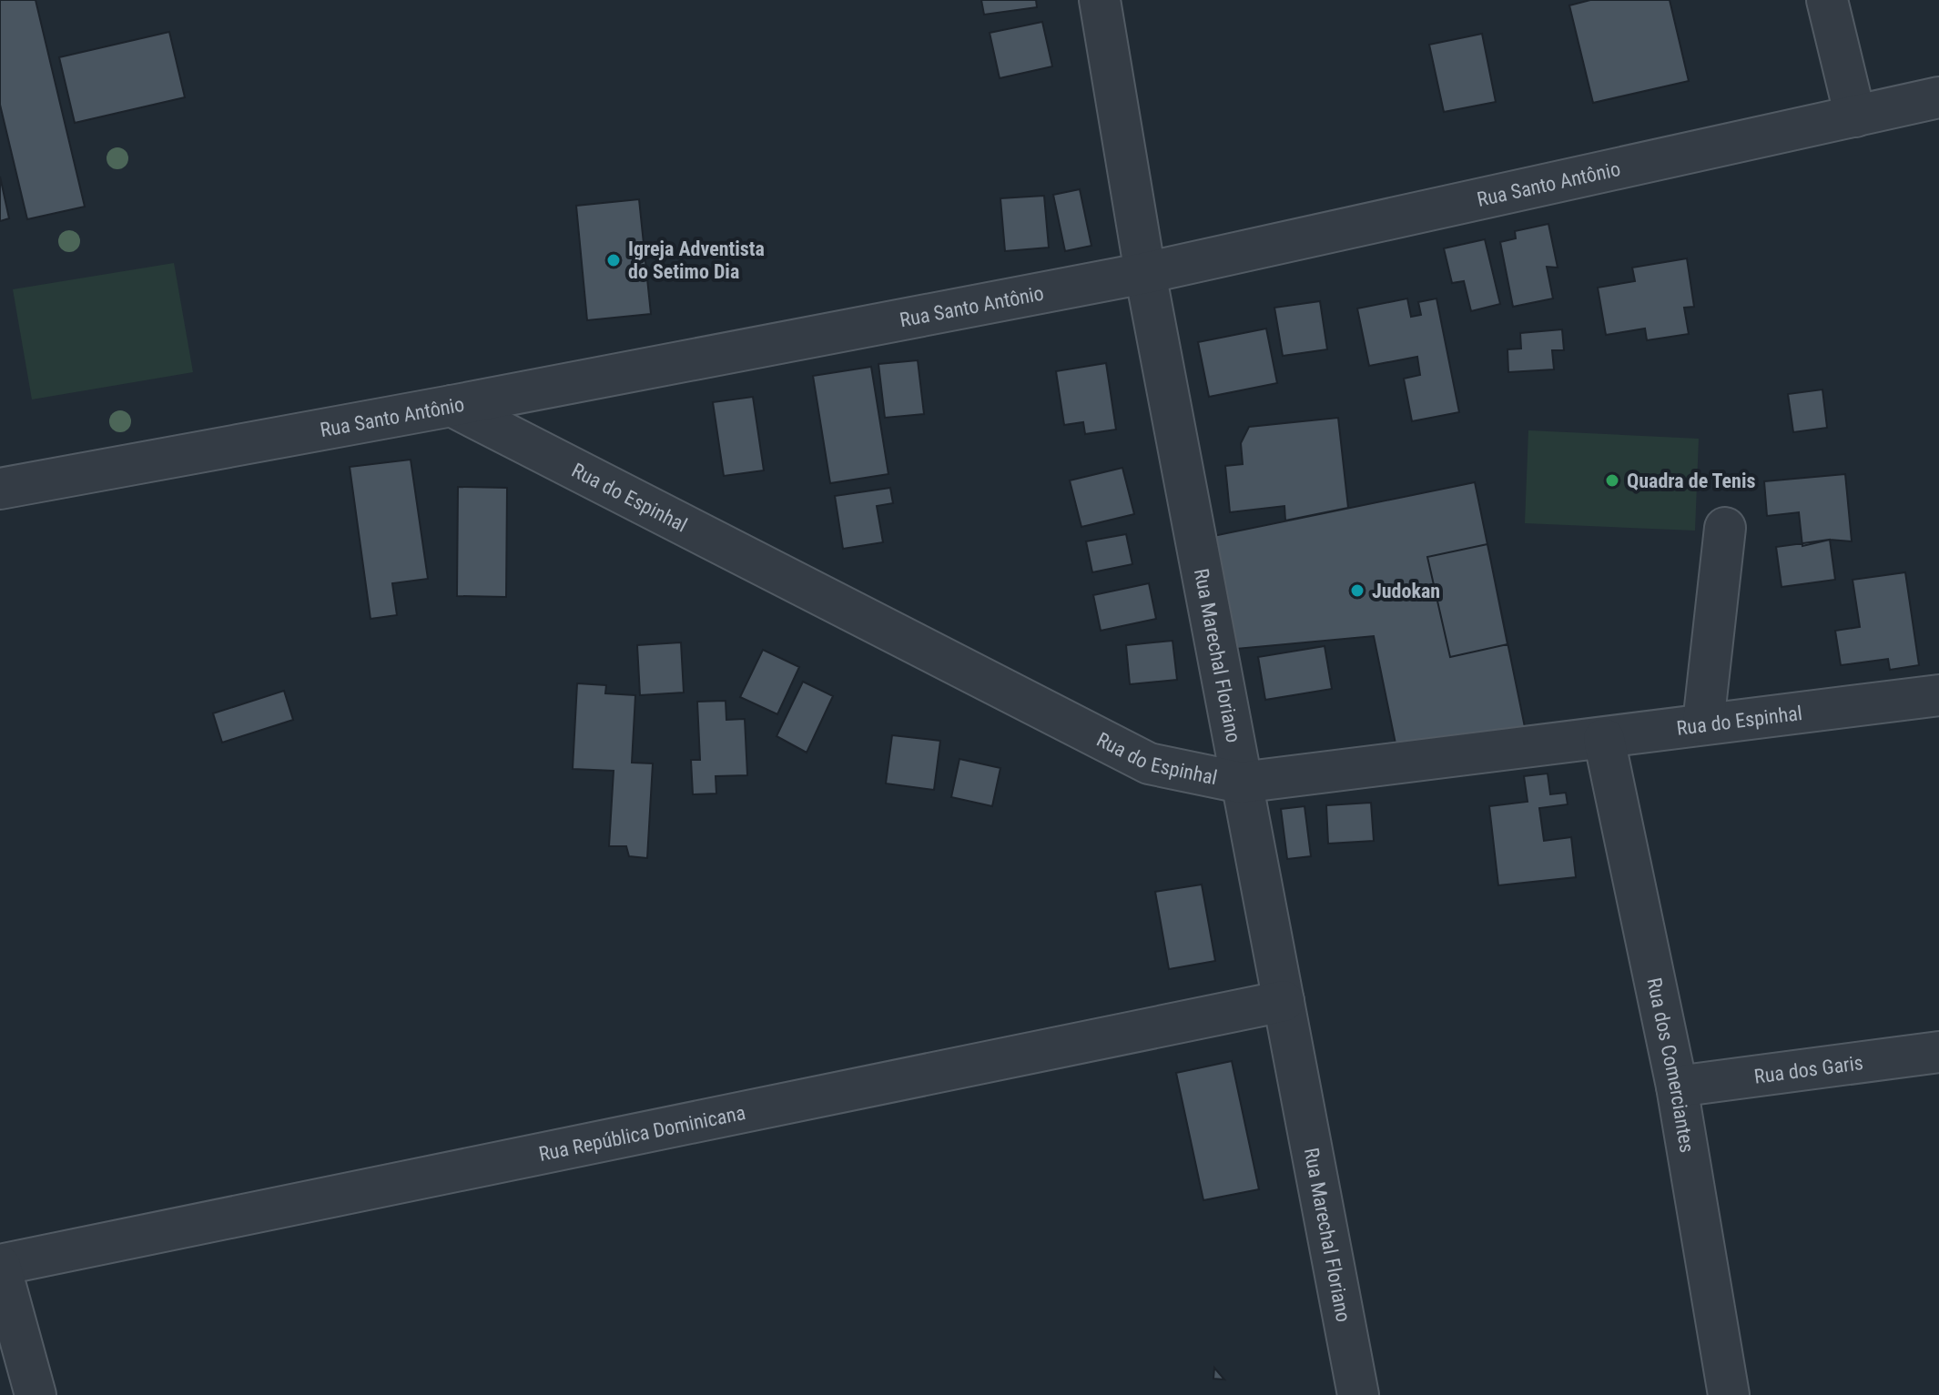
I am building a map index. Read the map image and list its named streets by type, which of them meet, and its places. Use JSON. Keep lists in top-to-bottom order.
{
  "streets": {
    "street": [
      "Rua Santo Antônio",
      "Rua do Espinhal",
      "Rua Marechal Floriano",
      "Rua dos Comerciantes",
      "Rua dos Garis",
      "Rua República Dominicana"
    ]
  },
  "crossings": [
    ["Rua Santo Antônio", "Rua do Espinhal"],
    ["Rua Santo Antônio", "Rua Marechal Floriano"],
    ["Rua do Espinhal", "Rua Marechal Floriano"],
    ["Rua do Espinhal", "Rua dos Comerciantes"],
    ["Rua Marechal Floriano", "Rua República Dominicana"],
    ["Rua dos Comerciantes", "Rua dos Garis"]
  ],
  "places": ["Igreja Adventista do Setimo Dia", "Quadra de Tenis", "Judokan"]
}
